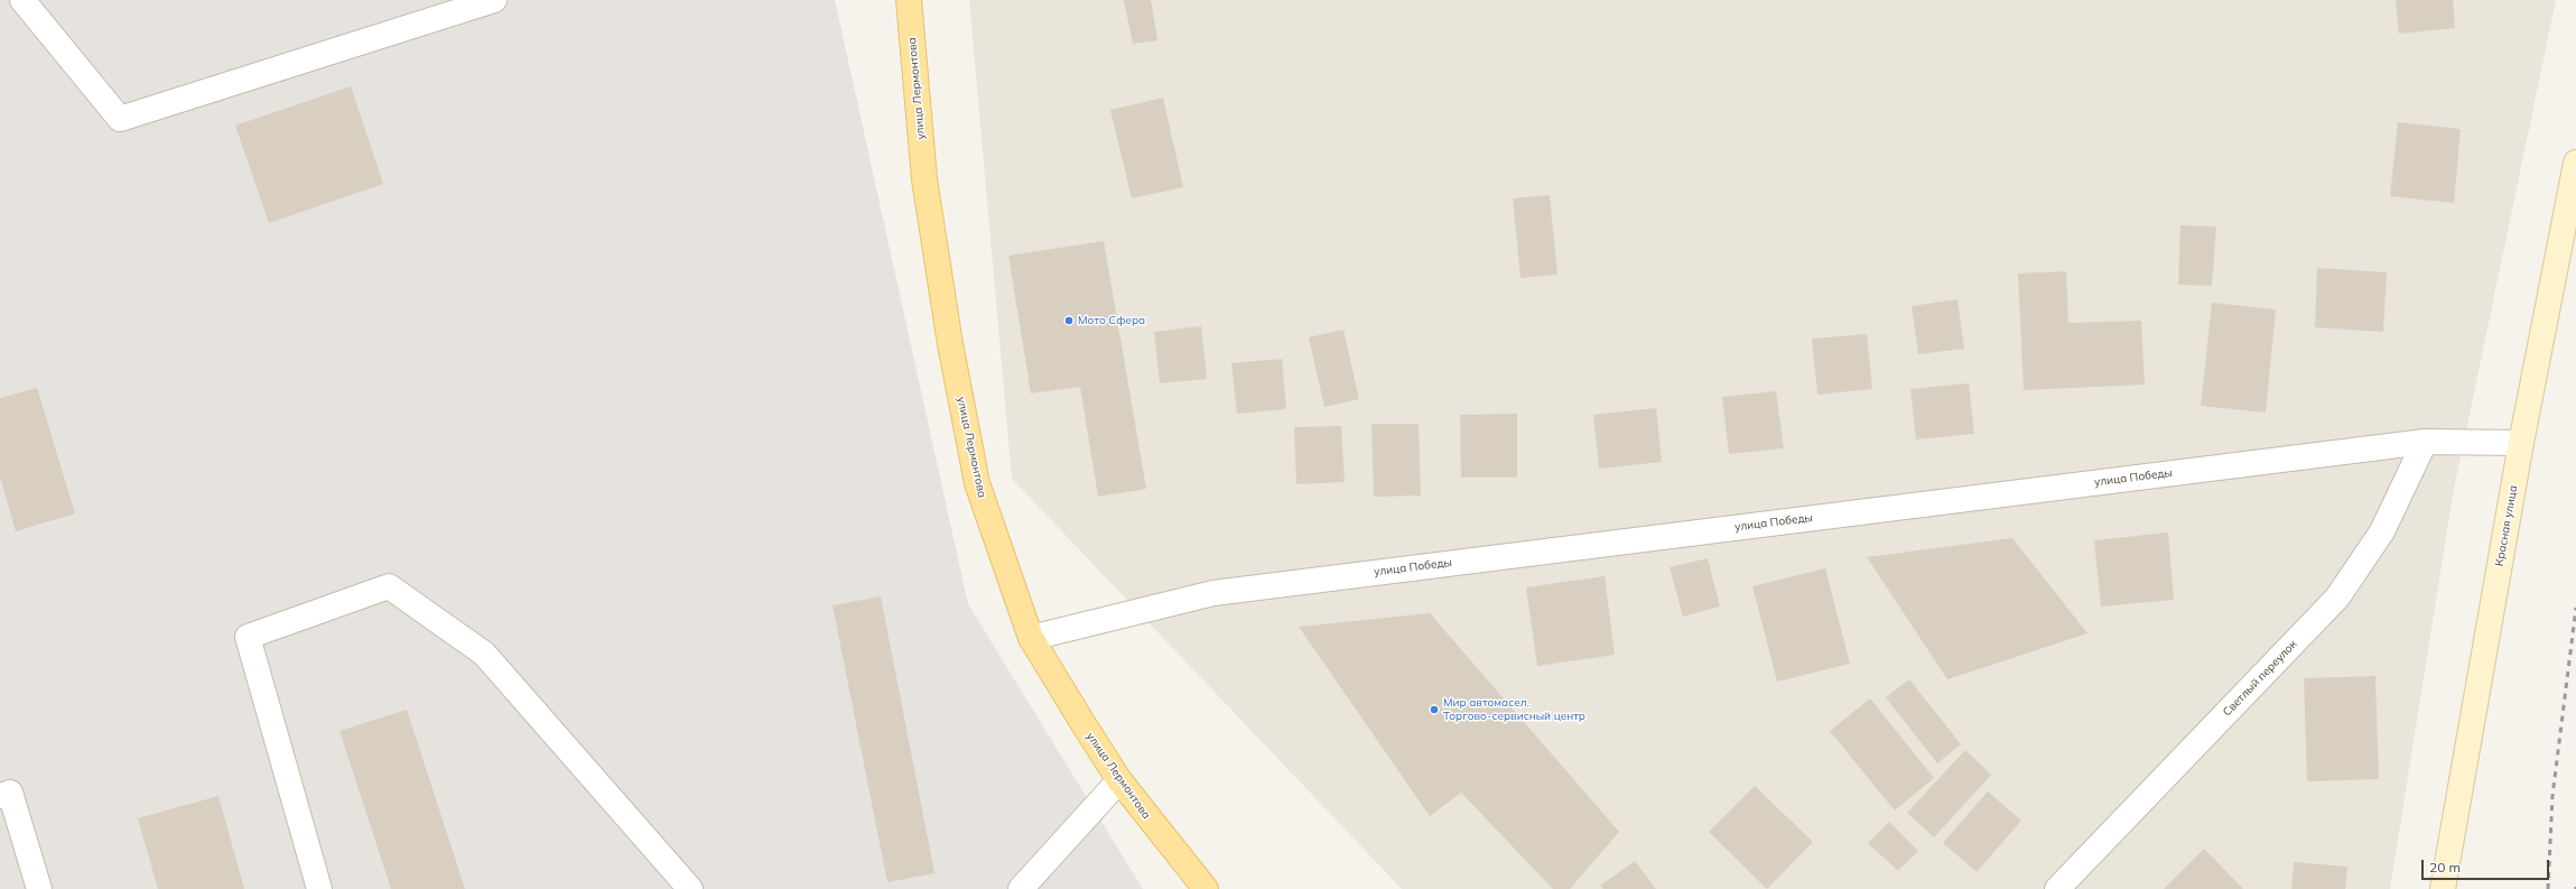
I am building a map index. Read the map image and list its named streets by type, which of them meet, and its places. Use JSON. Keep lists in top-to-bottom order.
{
  "streets": {
    "main road": ["улица Лермонтова", "Красная улица"],
    "street": ["улица Победы", "Светлый переулок"]
  },
  "crossings": [
    ["улица Лермонтова", "улица Победы"],
    ["улица Победы", "Красная улица"],
    ["улица Победы", "Светлый переулок"]
  ],
  "places": ["Мото Сфера", "Мир автомасел. Торгово-сервисный центр"],
  "scale_bar": "20 m"
}
